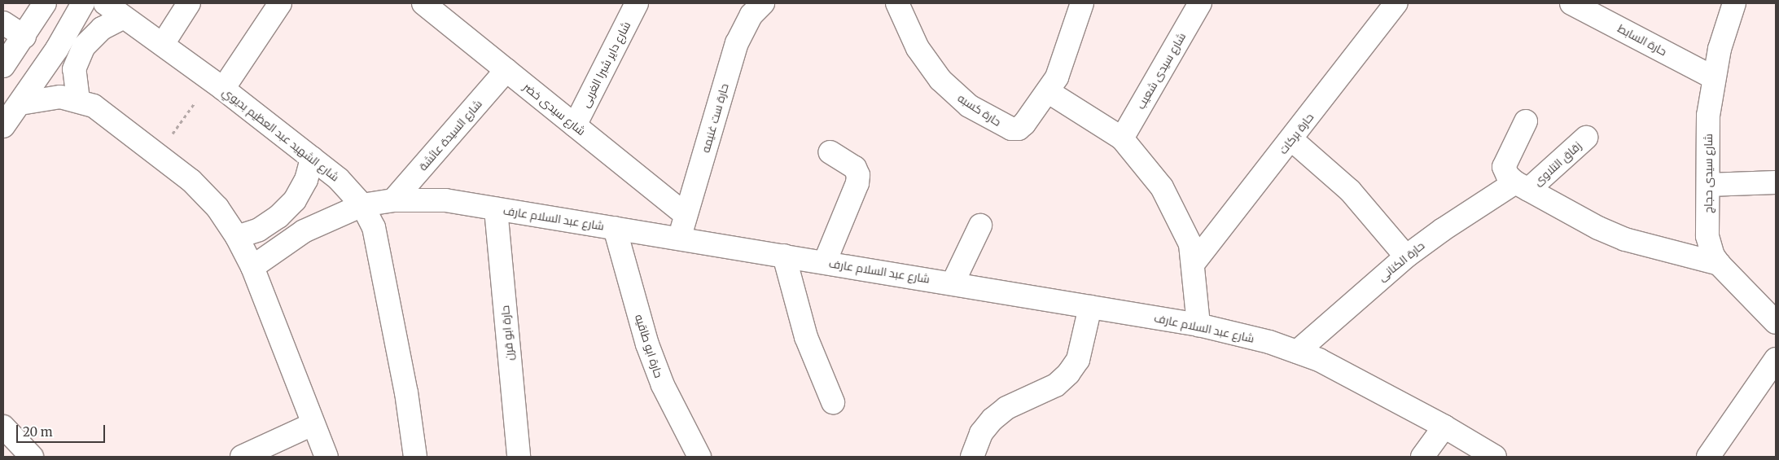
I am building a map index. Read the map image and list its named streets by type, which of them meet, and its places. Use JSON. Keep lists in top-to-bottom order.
{
  "streets": {
    "street": [
      "حارة السابط",
      "شارع داير شبرا الغربى",
      "شارع سيدى شعيب",
      "شارع سيدى خضر",
      "حارة كسبه",
      "حارة ست غنيمه",
      "حارة بركات",
      "شارع الشهيد عبد العظيم بديوي",
      "شارع السيدة عائشة",
      "زقاق التلاوى",
      "شارع سيدى حجاج",
      "شارع عبد السلام عارف",
      "حارة الكنانى",
      "حارة ابو قرن",
      "حارة ابو طاقيه"
    ]
  },
  "crossings": [
    ["حارة السابط", "شارع سيدى حجاج"],
    ["شارع داير شبرا الغربى", "شارع سيدى خضر"],
    ["شارع سيدى خضر", "حارة ست غنيمه"],
    ["شارع سيدى خضر", "شارع السيدة عائشة"],
    ["حارة ست غنيمه", "شارع عبد السلام عارف"],
    ["شارع الشهيد عبد العظيم بديوي", "شارع عبد السلام عارف"],
    ["شارع السيدة عائشة", "شارع عبد السلام عارف"],
    ["زقاق التلاوى", "حارة الكنانى"],
    ["شارع عبد السلام عارف", "حارة الكنانى"],
    ["شارع عبد السلام عارف", "حارة ابو قرن"],
    ["شارع عبد السلام عارف", "حارة ابو طاقيه"]
  ],
  "scale_bar": "20 m"
}
